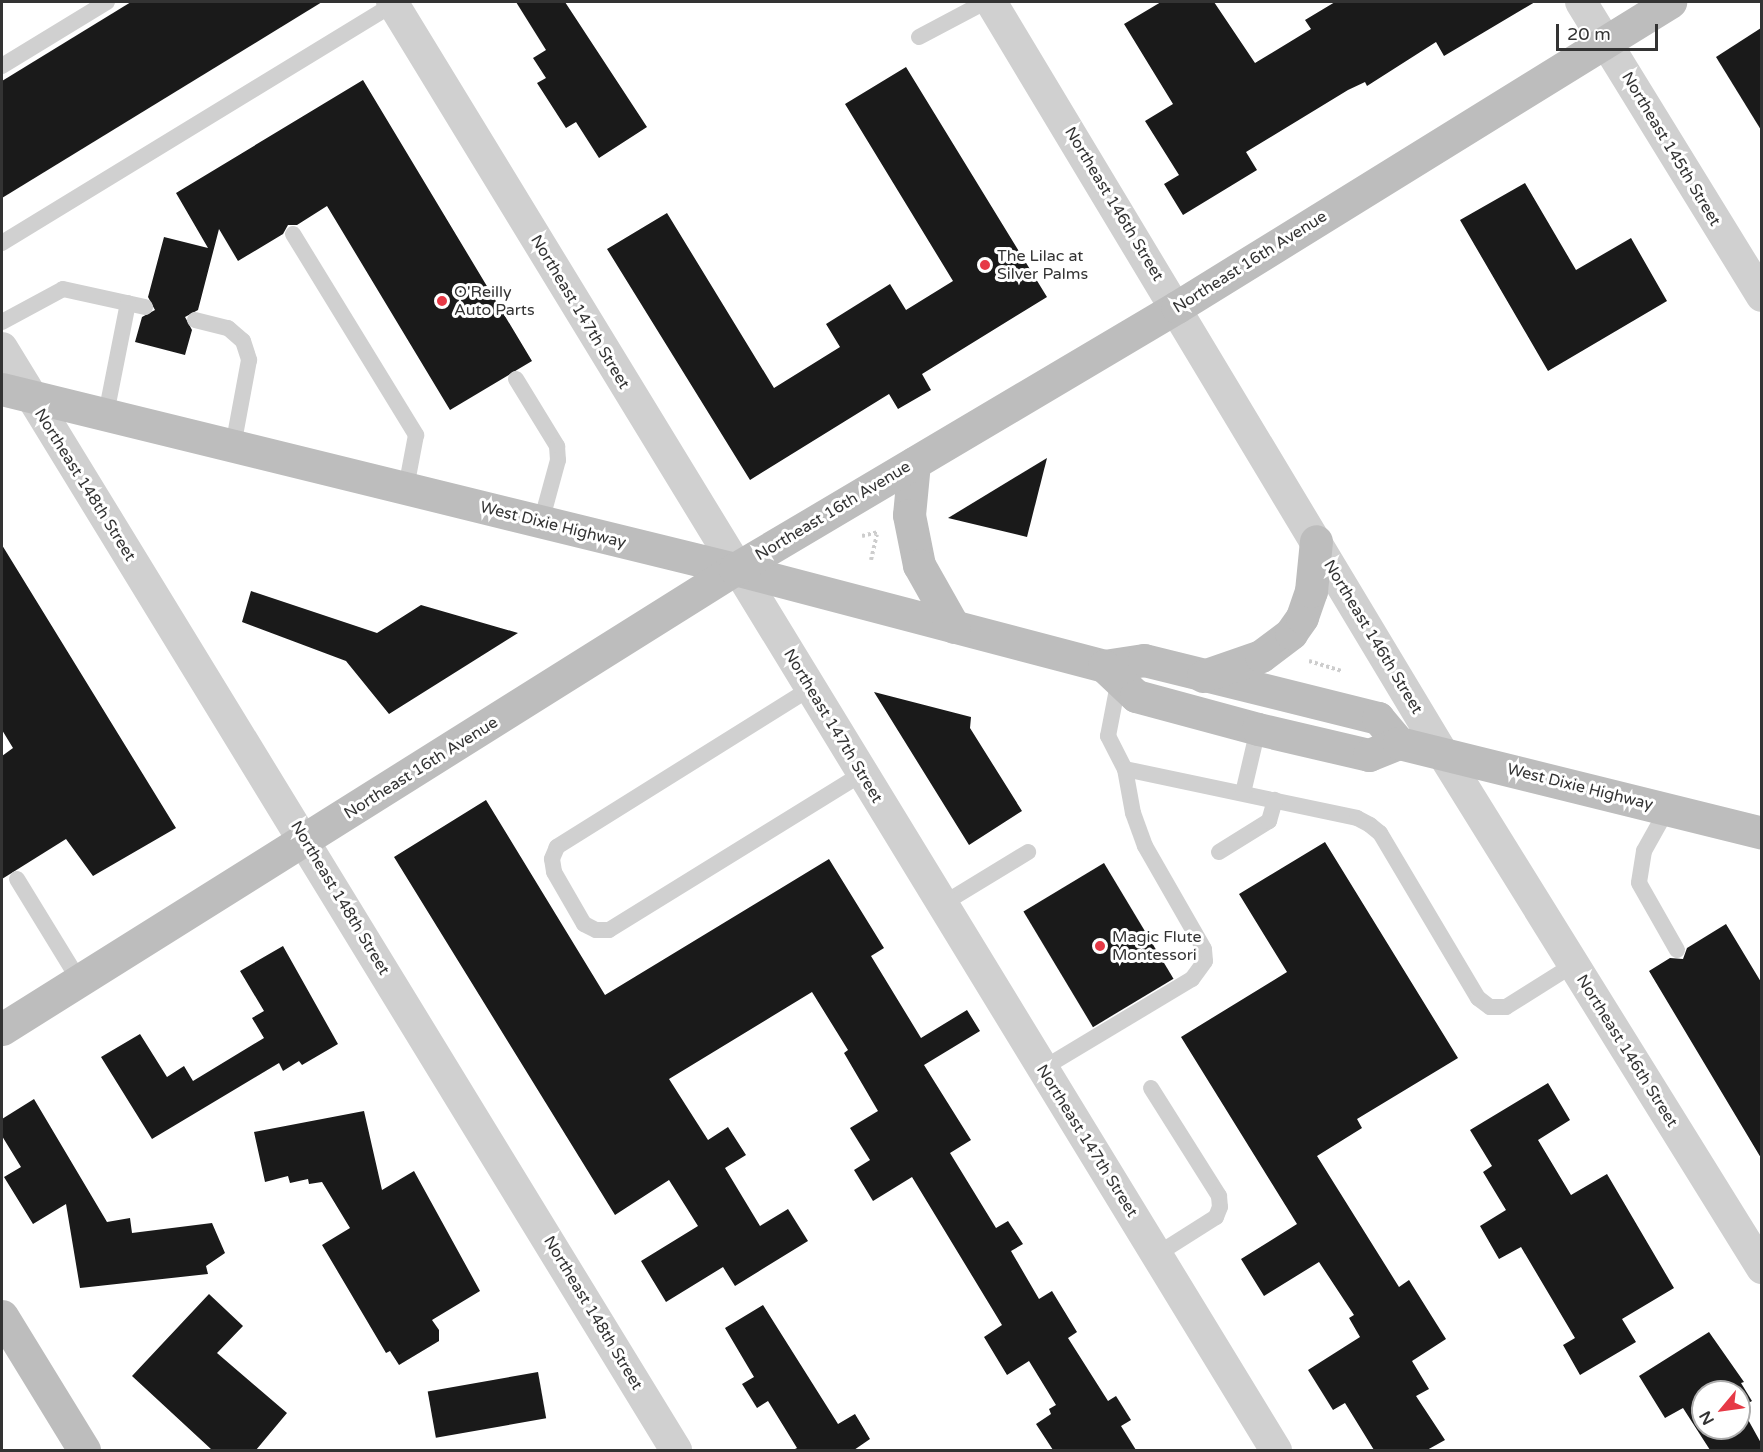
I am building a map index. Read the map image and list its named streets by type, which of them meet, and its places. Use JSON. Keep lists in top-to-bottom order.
{
  "streets": {
    "main road": ["Northeast 16th Avenue", "West Dixie Highway"],
    "street": [
      "Northeast 145th Street",
      "Northeast 146th Street",
      "Northeast 147th Street",
      "Northeast 148th Street"
    ]
  },
  "crossings": [
    ["Northeast 145th Street", "Northeast 16th Avenue"],
    ["Northeast 146th Street", "Northeast 16th Avenue"],
    ["Northeast 146th Street", "West Dixie Highway"],
    ["Northeast 16th Avenue", "Northeast 147th Street"],
    ["Northeast 16th Avenue", "Northeast 148th Street"],
    ["Northeast 16th Avenue", "West Dixie Highway"],
    ["Northeast 147th Street", "West Dixie Highway"],
    ["Northeast 148th Street", "West Dixie Highway"]
  ],
  "places": ["The Lilac at Silver Palms", "O'Reilly Auto Parts", "Magic Flute Montessori"],
  "scale_bar": "20 m",
  "north": "bottom left"
}
